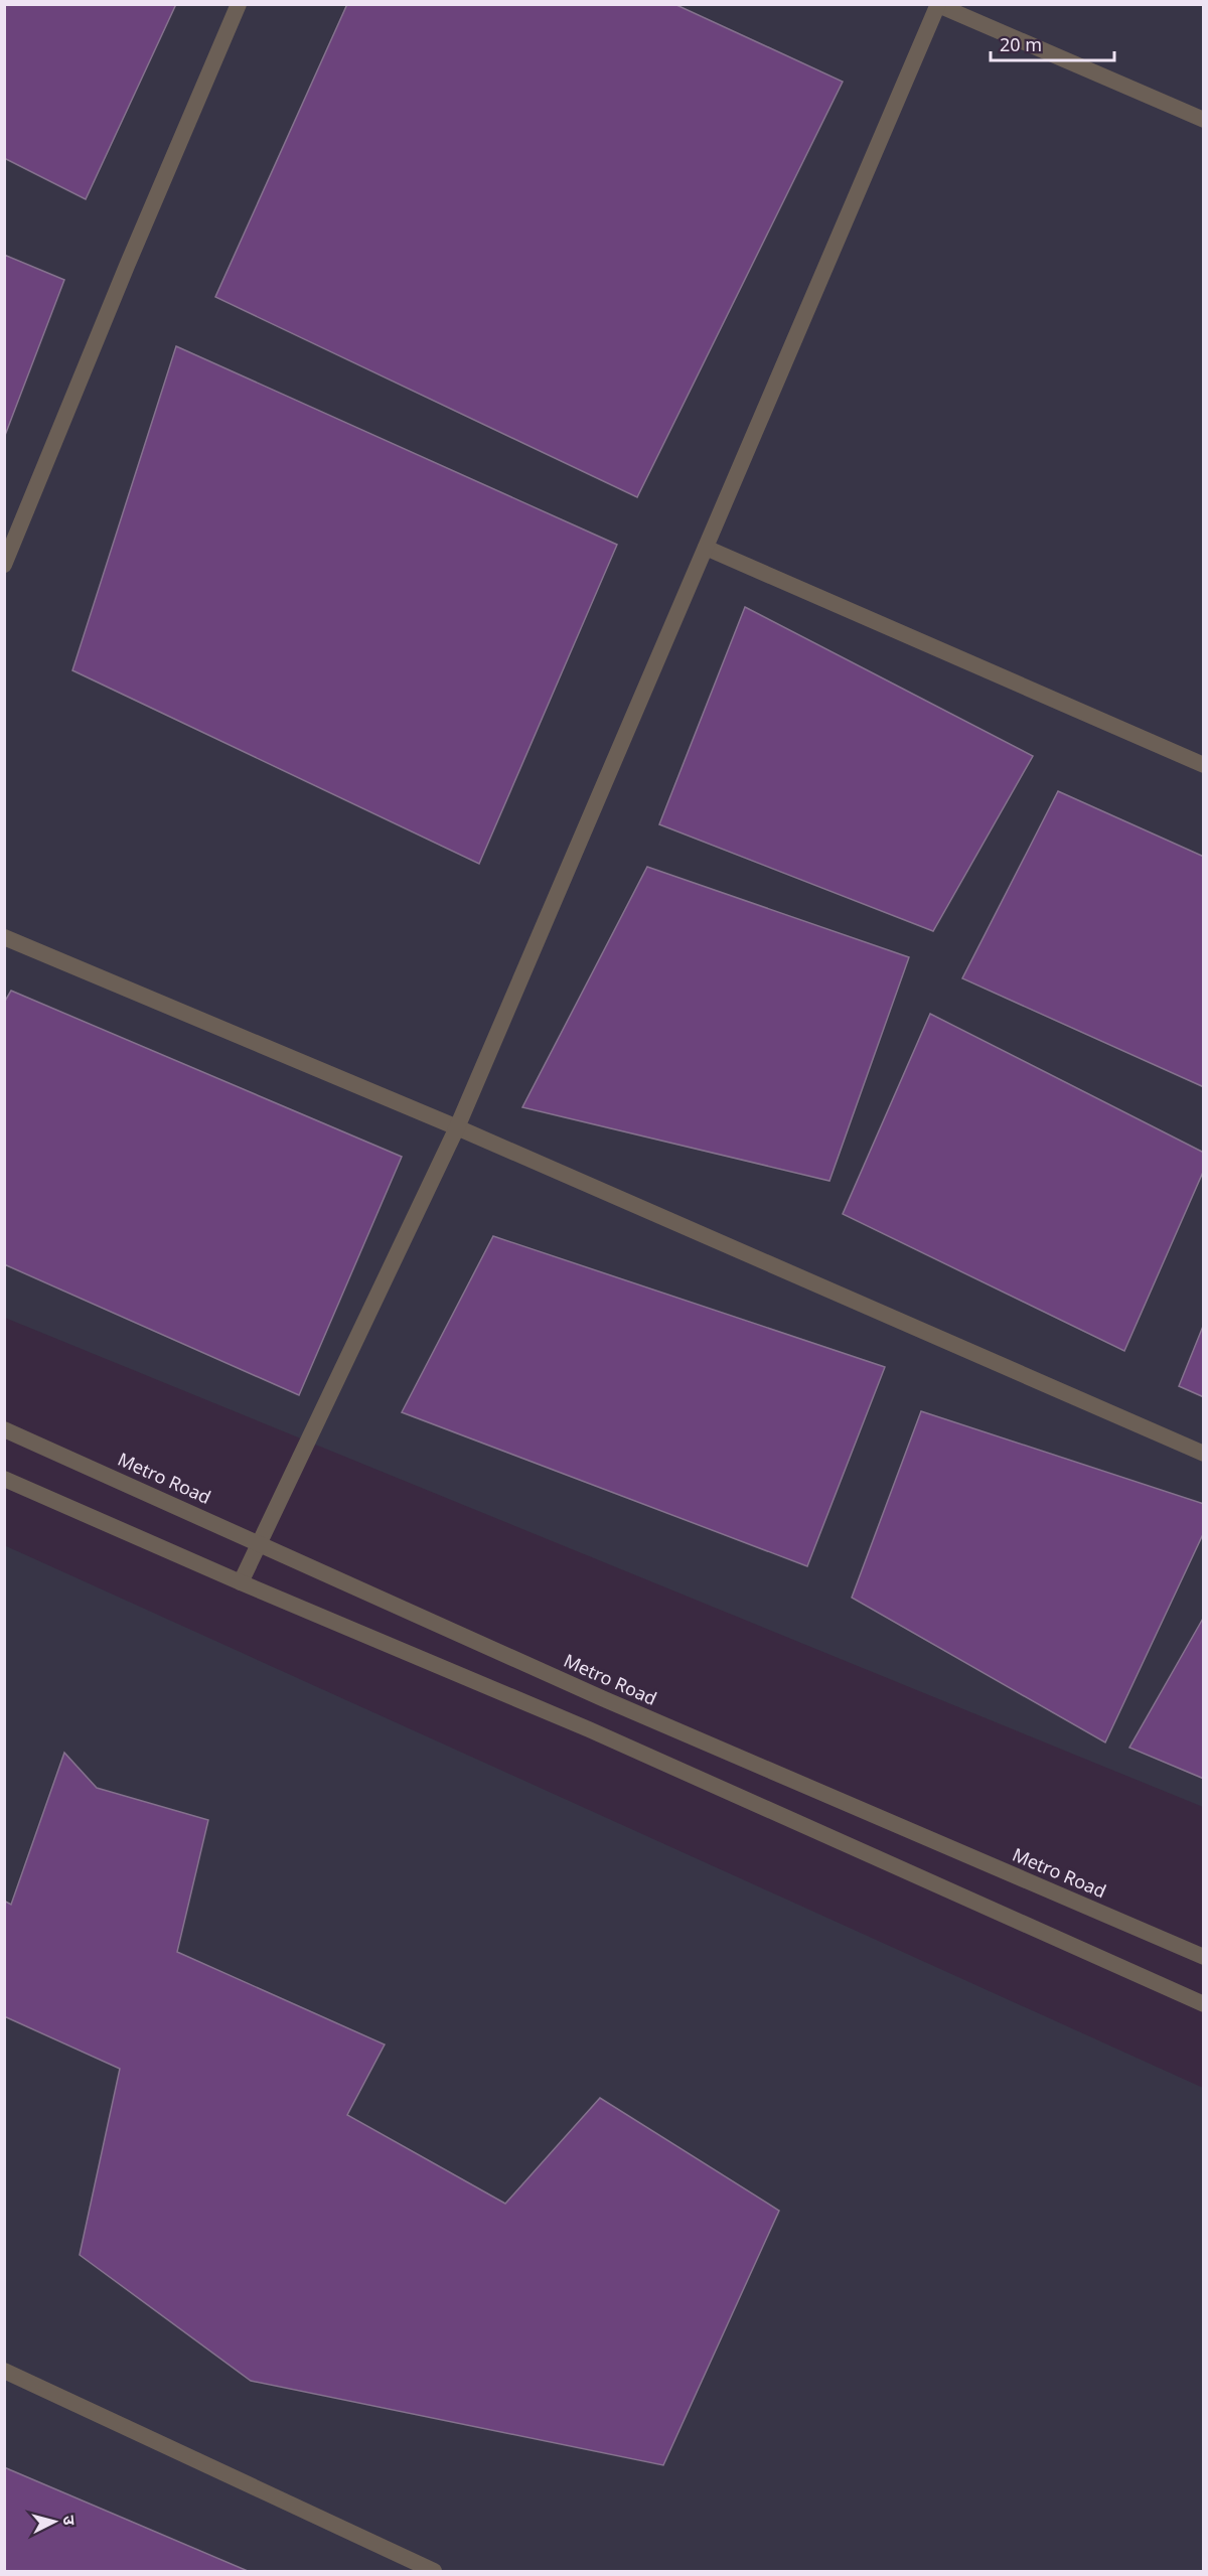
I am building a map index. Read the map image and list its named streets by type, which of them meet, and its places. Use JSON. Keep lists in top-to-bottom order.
{
  "streets": {
    "street": ["Metro Road"]
  },
  "scale_bar": "20 m",
  "north": "right"
}
